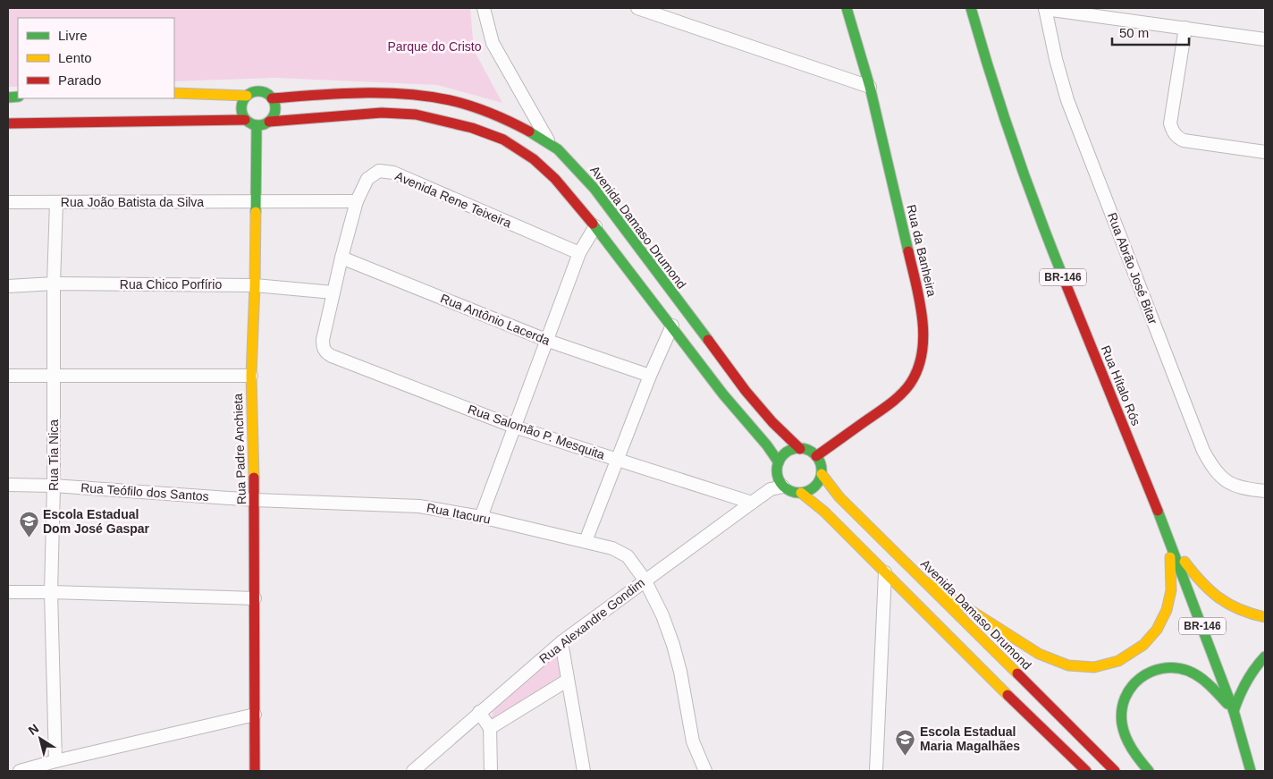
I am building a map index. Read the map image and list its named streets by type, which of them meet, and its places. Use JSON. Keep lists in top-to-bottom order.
{
  "streets": {
    "main road": [
      "Avenida Damaso Drumond",
      "Rua da Banheira",
      "BR-146",
      "Rua Hítalo Rós",
      "Rua Padre Anchieta"
    ],
    "street": [
      "Avenida Rene Teixeira",
      "Rua João Batista da Silva",
      "Rua Abrão José Bitar",
      "Rua Chico Porfírio",
      "Rua Antônio Lacerda",
      "Rua Salomão P. Mesquita",
      "Rua Tia Nica",
      "Rua Teófilo dos Santos",
      "Rua Itacuru",
      "Rua Alexandre Gondim"
    ]
  },
  "crossings": [
    ["Avenida Rene Teixeira", "Rua Chico Porfírio"],
    ["Avenida Rene Teixeira", "Rua Antônio Lacerda"],
    ["Avenida Rene Teixeira", "Rua Salomão P. Mesquita"],
    ["Rua João Batista da Silva", "Rua Padre Anchieta"],
    ["Rua João Batista da Silva", "Rua Tia Nica"],
    ["Avenida Damaso Drumond", "Rua da Banheira"],
    ["Avenida Damaso Drumond", "Rua Padre Anchieta"],
    ["Avenida Damaso Drumond", "Rua Alexandre Gondim"],
    ["Rua da Banheira", "Rua Alexandre Gondim"],
    ["Rua Chico Porfírio", "Rua Padre Anchieta"],
    ["Rua Chico Porfírio", "Rua Tia Nica"],
    ["Rua Salomão P. Mesquita", "Rua Alexandre Gondim"],
    ["Rua Padre Anchieta", "Rua Teófilo dos Santos"],
    ["Rua Padre Anchieta", "Rua Itacuru"],
    ["Rua Tia Nica", "Rua Teófilo dos Santos"],
    ["Rua Teófilo dos Santos", "Rua Itacuru"],
    ["Rua Itacuru", "Rua Alexandre Gondim"]
  ],
  "parks": ["Parque do Cristo"],
  "places": {
    "school or university": ["Escola Estadual Dom José Gaspar", "Escola Estadual Maria Magalhães"]
  },
  "legend": ["Livre", "Lento", "Parado"],
  "scale_bar": "50 m",
  "north": "top left"
}
